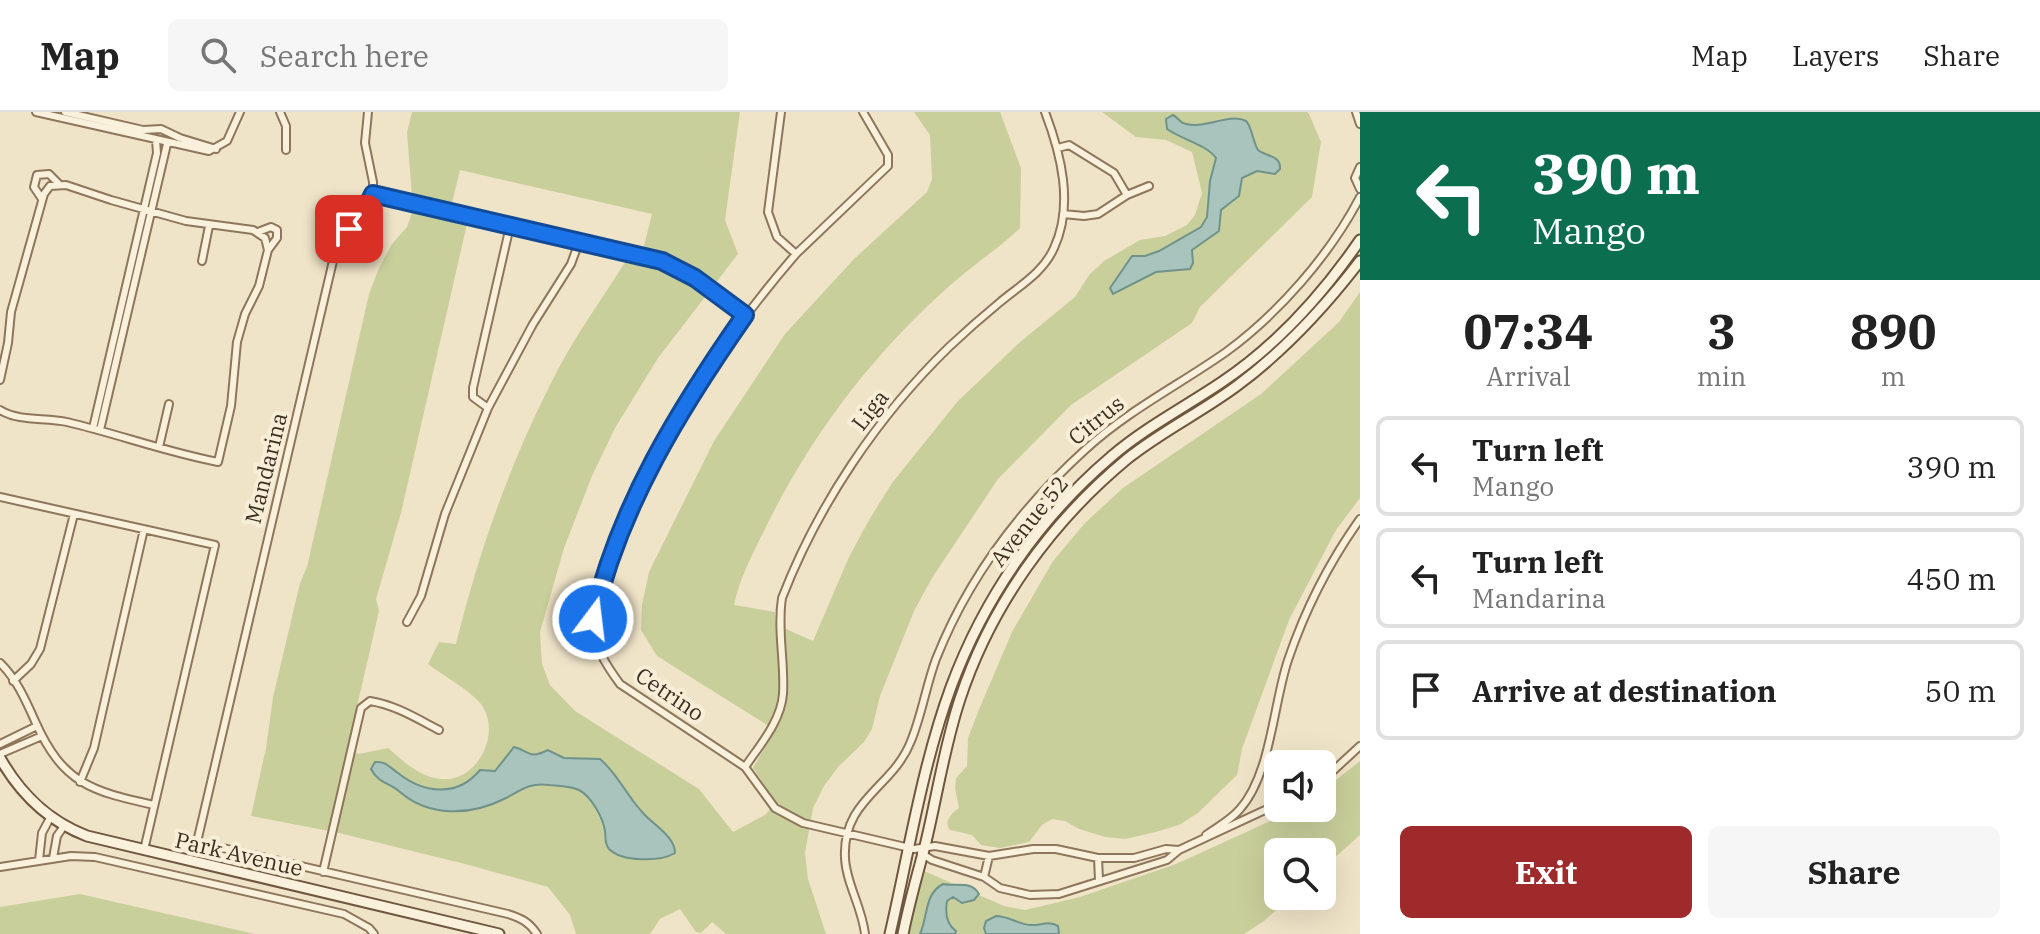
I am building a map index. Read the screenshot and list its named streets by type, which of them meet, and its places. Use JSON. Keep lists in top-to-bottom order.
{
  "streets": {
    "main road": ["Avenue 52", "Park Avenue"],
    "street": [
      "Liga",
      "Citrus",
      "Mandarina",
      "Cetrino"
    ]
  },
  "crossings": [
    ["Liga", "Cetrino"],
    ["Citrus", "Cetrino"],
    ["Avenue 52", "Cetrino"]
  ],
  "page": {
    "header": "Map",
    "search": "Search here",
    "nav": ["Map", "Layers", "Share"],
    "turn": ["390 m", "Mango"],
    "eta": [
      "07:34",
      "Arrival",
      "3",
      "min",
      "890",
      "m"
    ],
    "list": [
      {
        "name": "Turn left",
        "note": "Mango",
        "value": "390 m"
      },
      {
        "name": "Turn left",
        "note": "Mandarina",
        "value": "450 m"
      },
      {
        "name": "Arrive at destination",
        "value": "50 m"
      }
    ],
    "buttons": ["Exit", "Share"]
  }
}
